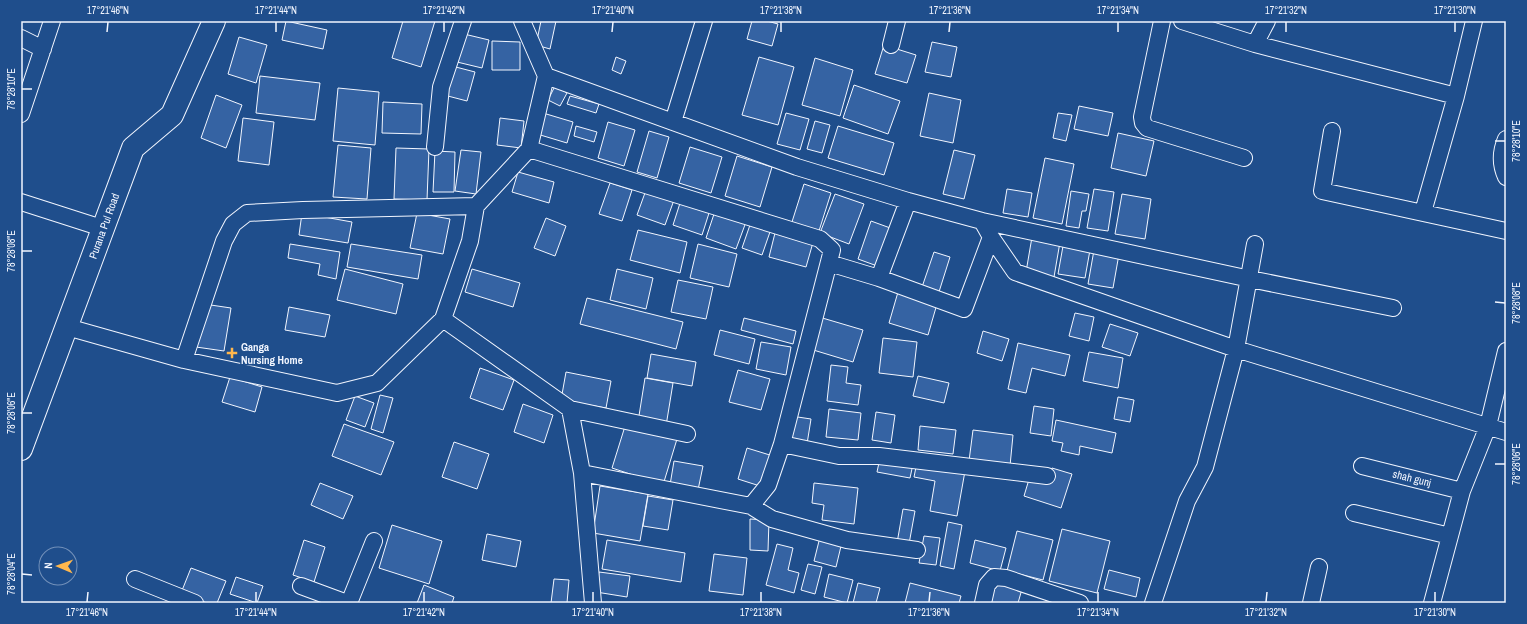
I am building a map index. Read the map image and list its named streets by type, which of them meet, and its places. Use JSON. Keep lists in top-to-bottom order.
{
  "streets": {
    "main road": ["Purana Pul Road"],
    "street": ["shah gunj"]
  },
  "places": {
    "health": ["Ganga Nursing Home"]
  },
  "north": "left",
  "coordinates": [
    "17°21'46\"N",
    "17°21'44\"N",
    "17°21'42\"N",
    "17°21'40\"N",
    "17°21'38\"N",
    "17°21'36\"N",
    "17°21'34\"N",
    "17°21'32\"N",
    "17°21'30\"N",
    "78°28'10\"E",
    "78°28'08\"E",
    "78°28'06\"E",
    "78°28'04\"E"
  ]
}
